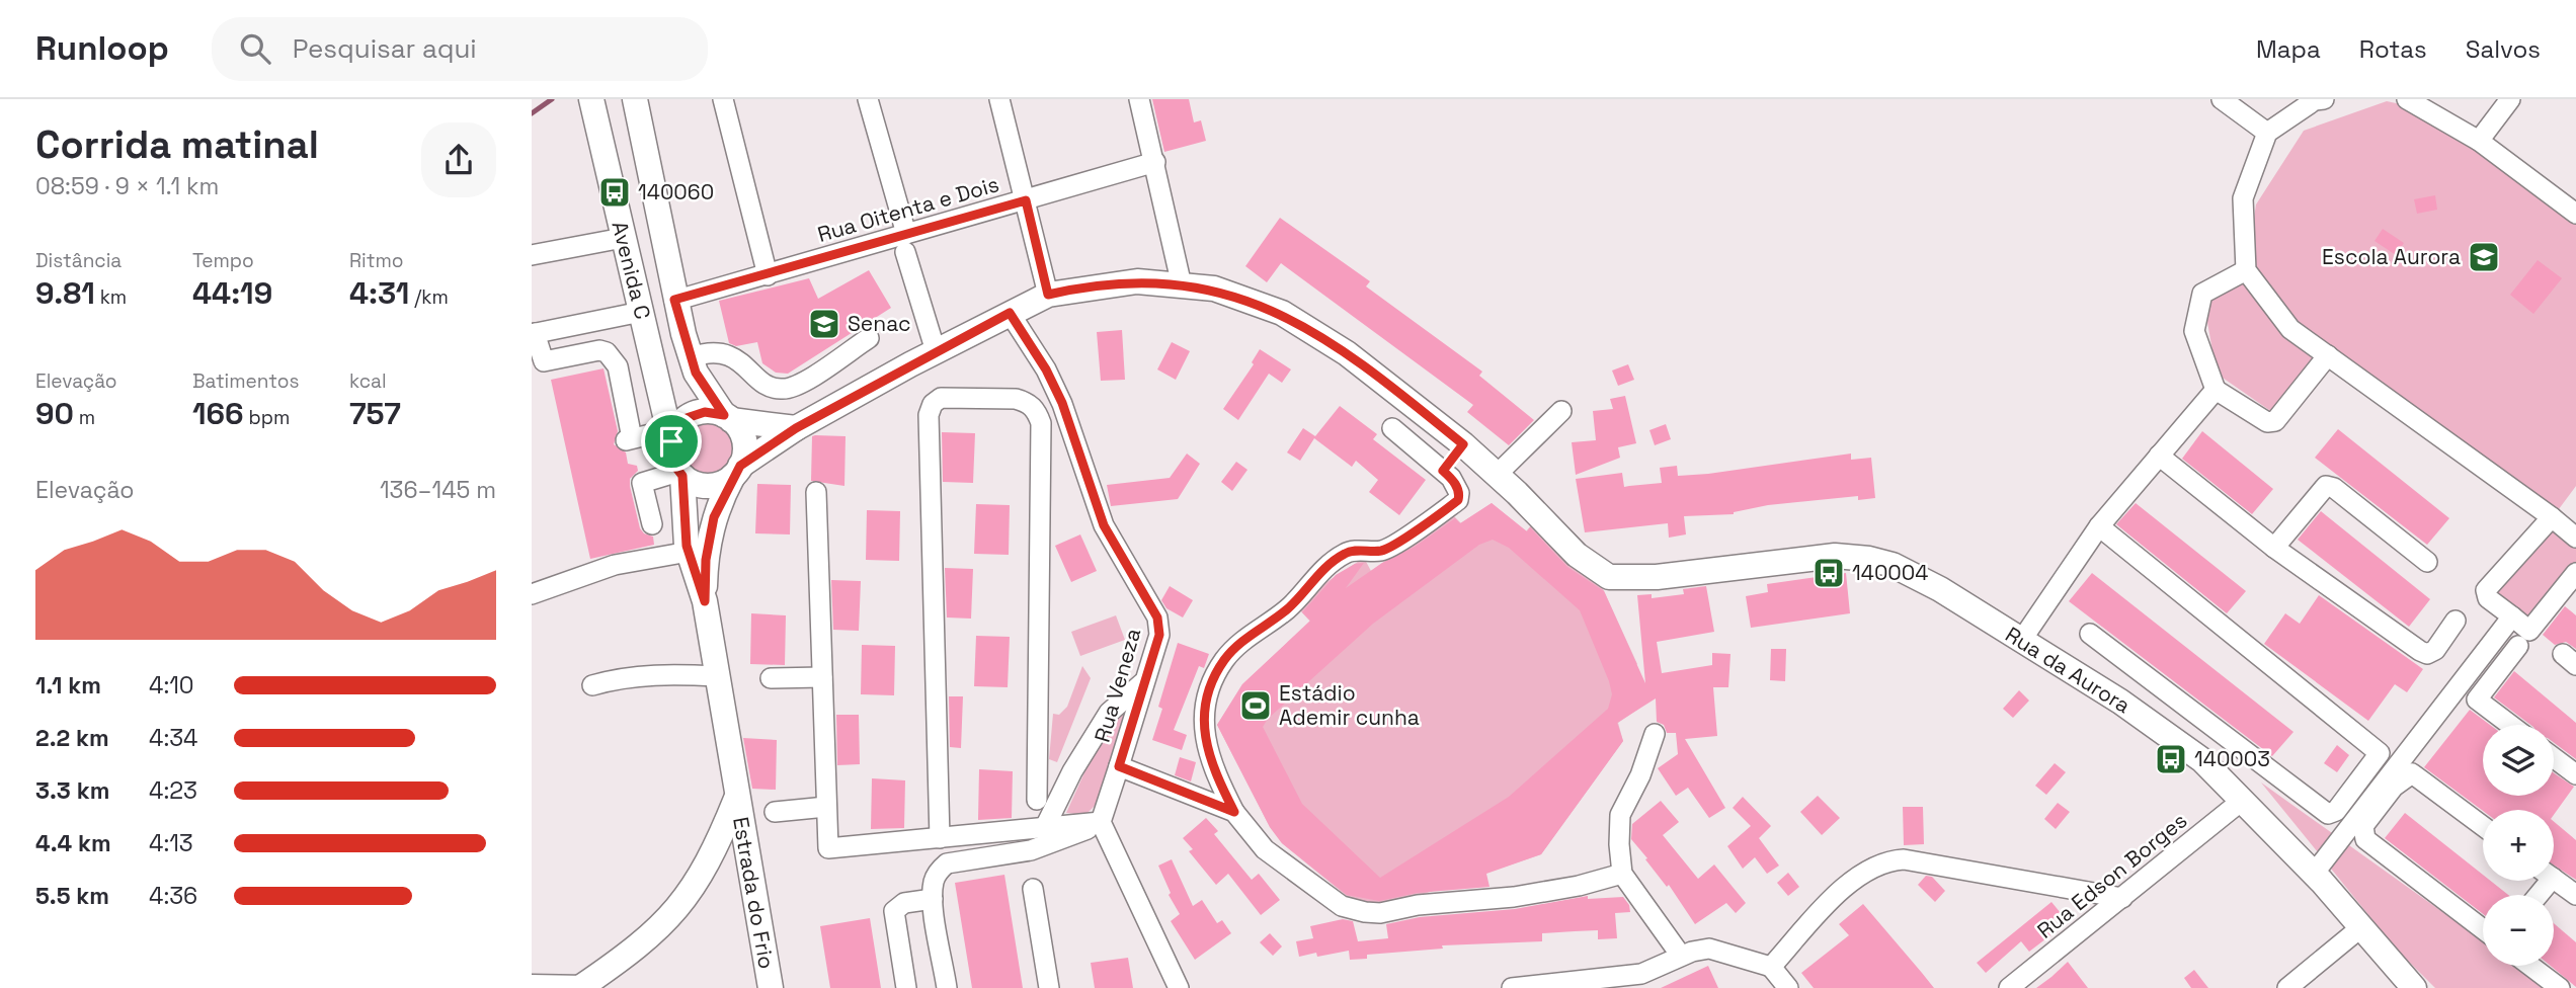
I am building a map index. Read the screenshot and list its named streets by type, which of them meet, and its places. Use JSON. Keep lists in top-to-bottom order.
{
  "streets": {
    "main road": ["Avenida C", "Rua da Aurora", "Estrada do Frio"],
    "street": ["Rua Oitenta e Dois", "Rua Veneza", "Rua Edson Borges"]
  },
  "crossings": [
    ["Rua Oitenta e Dois", "Avenida C"],
    ["Rua da Aurora", "Rua Edson Borges"]
  ],
  "places": {
    "bus stop": ["140060", "140004", "140003"],
    "school or university": ["Escola Aurora", "Senac"],
    "sports": ["Estádio Ademir cunha"]
  },
  "page": {
    "header": "Runloop",
    "search": "Pesquisar aqui",
    "nav": ["Mapa", "Rotas", "Salvos"],
    "heading": ["Corrida matinal", "08:59 · 9 × 1.1 km"],
    "stats": [
      ["Distância", "9.81 km"],
      ["Tempo", "44:19"],
      ["Ritmo", "4:31 /km"],
      ["Elevação", "90 m"],
      ["Batimentos", "166 bpm"],
      ["kcal", "757"]
    ],
    "chart": ["Elevação", "136–145 m"],
    "list": [
      {
        "name": "1.1 km",
        "note": "4:10"
      },
      {
        "name": "2.2 km",
        "note": "4:34"
      },
      {
        "name": "3.3 km",
        "note": "4:23"
      },
      {
        "name": "4.4 km",
        "note": "4:13"
      },
      {
        "name": "5.5 km",
        "note": "4:36"
      }
    ],
    "map_buttons": ["+", "−"]
  }
}
